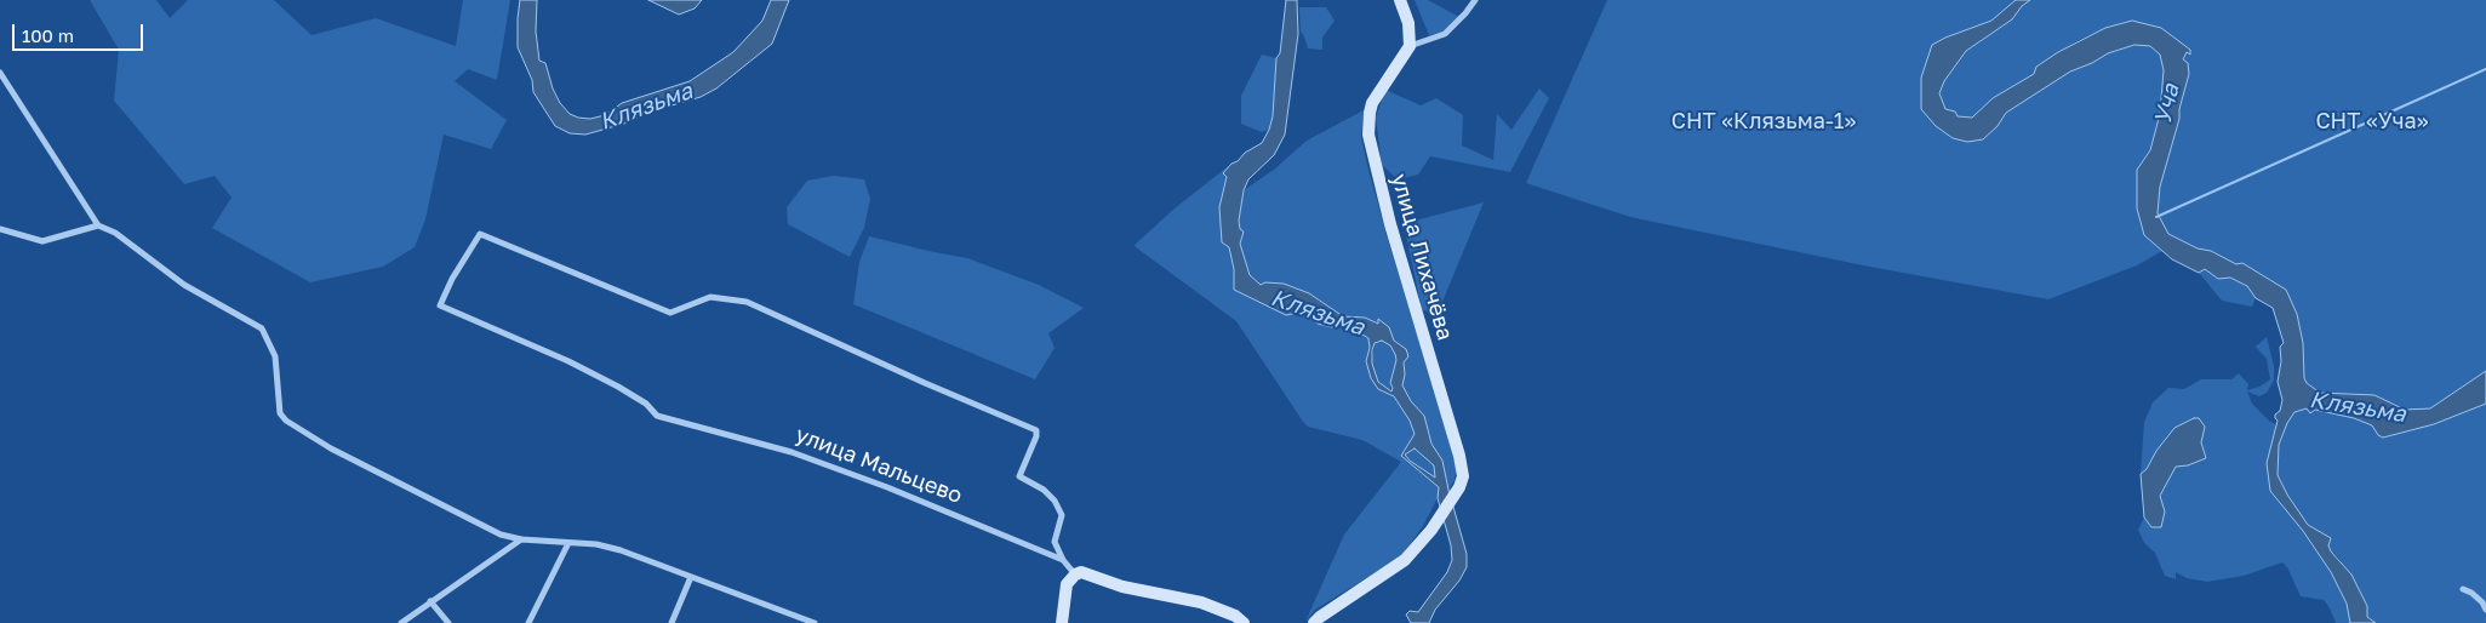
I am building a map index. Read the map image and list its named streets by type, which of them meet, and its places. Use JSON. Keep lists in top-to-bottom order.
{
  "streets": {
    "street": ["улица Лихачёва", "улица Мальцево"]
  },
  "water": ["Уча", "Клязьма"],
  "parks": ["СНТ «Клязьма-1»", "СНТ «Уча»"],
  "scale_bar": "100 m"
}
